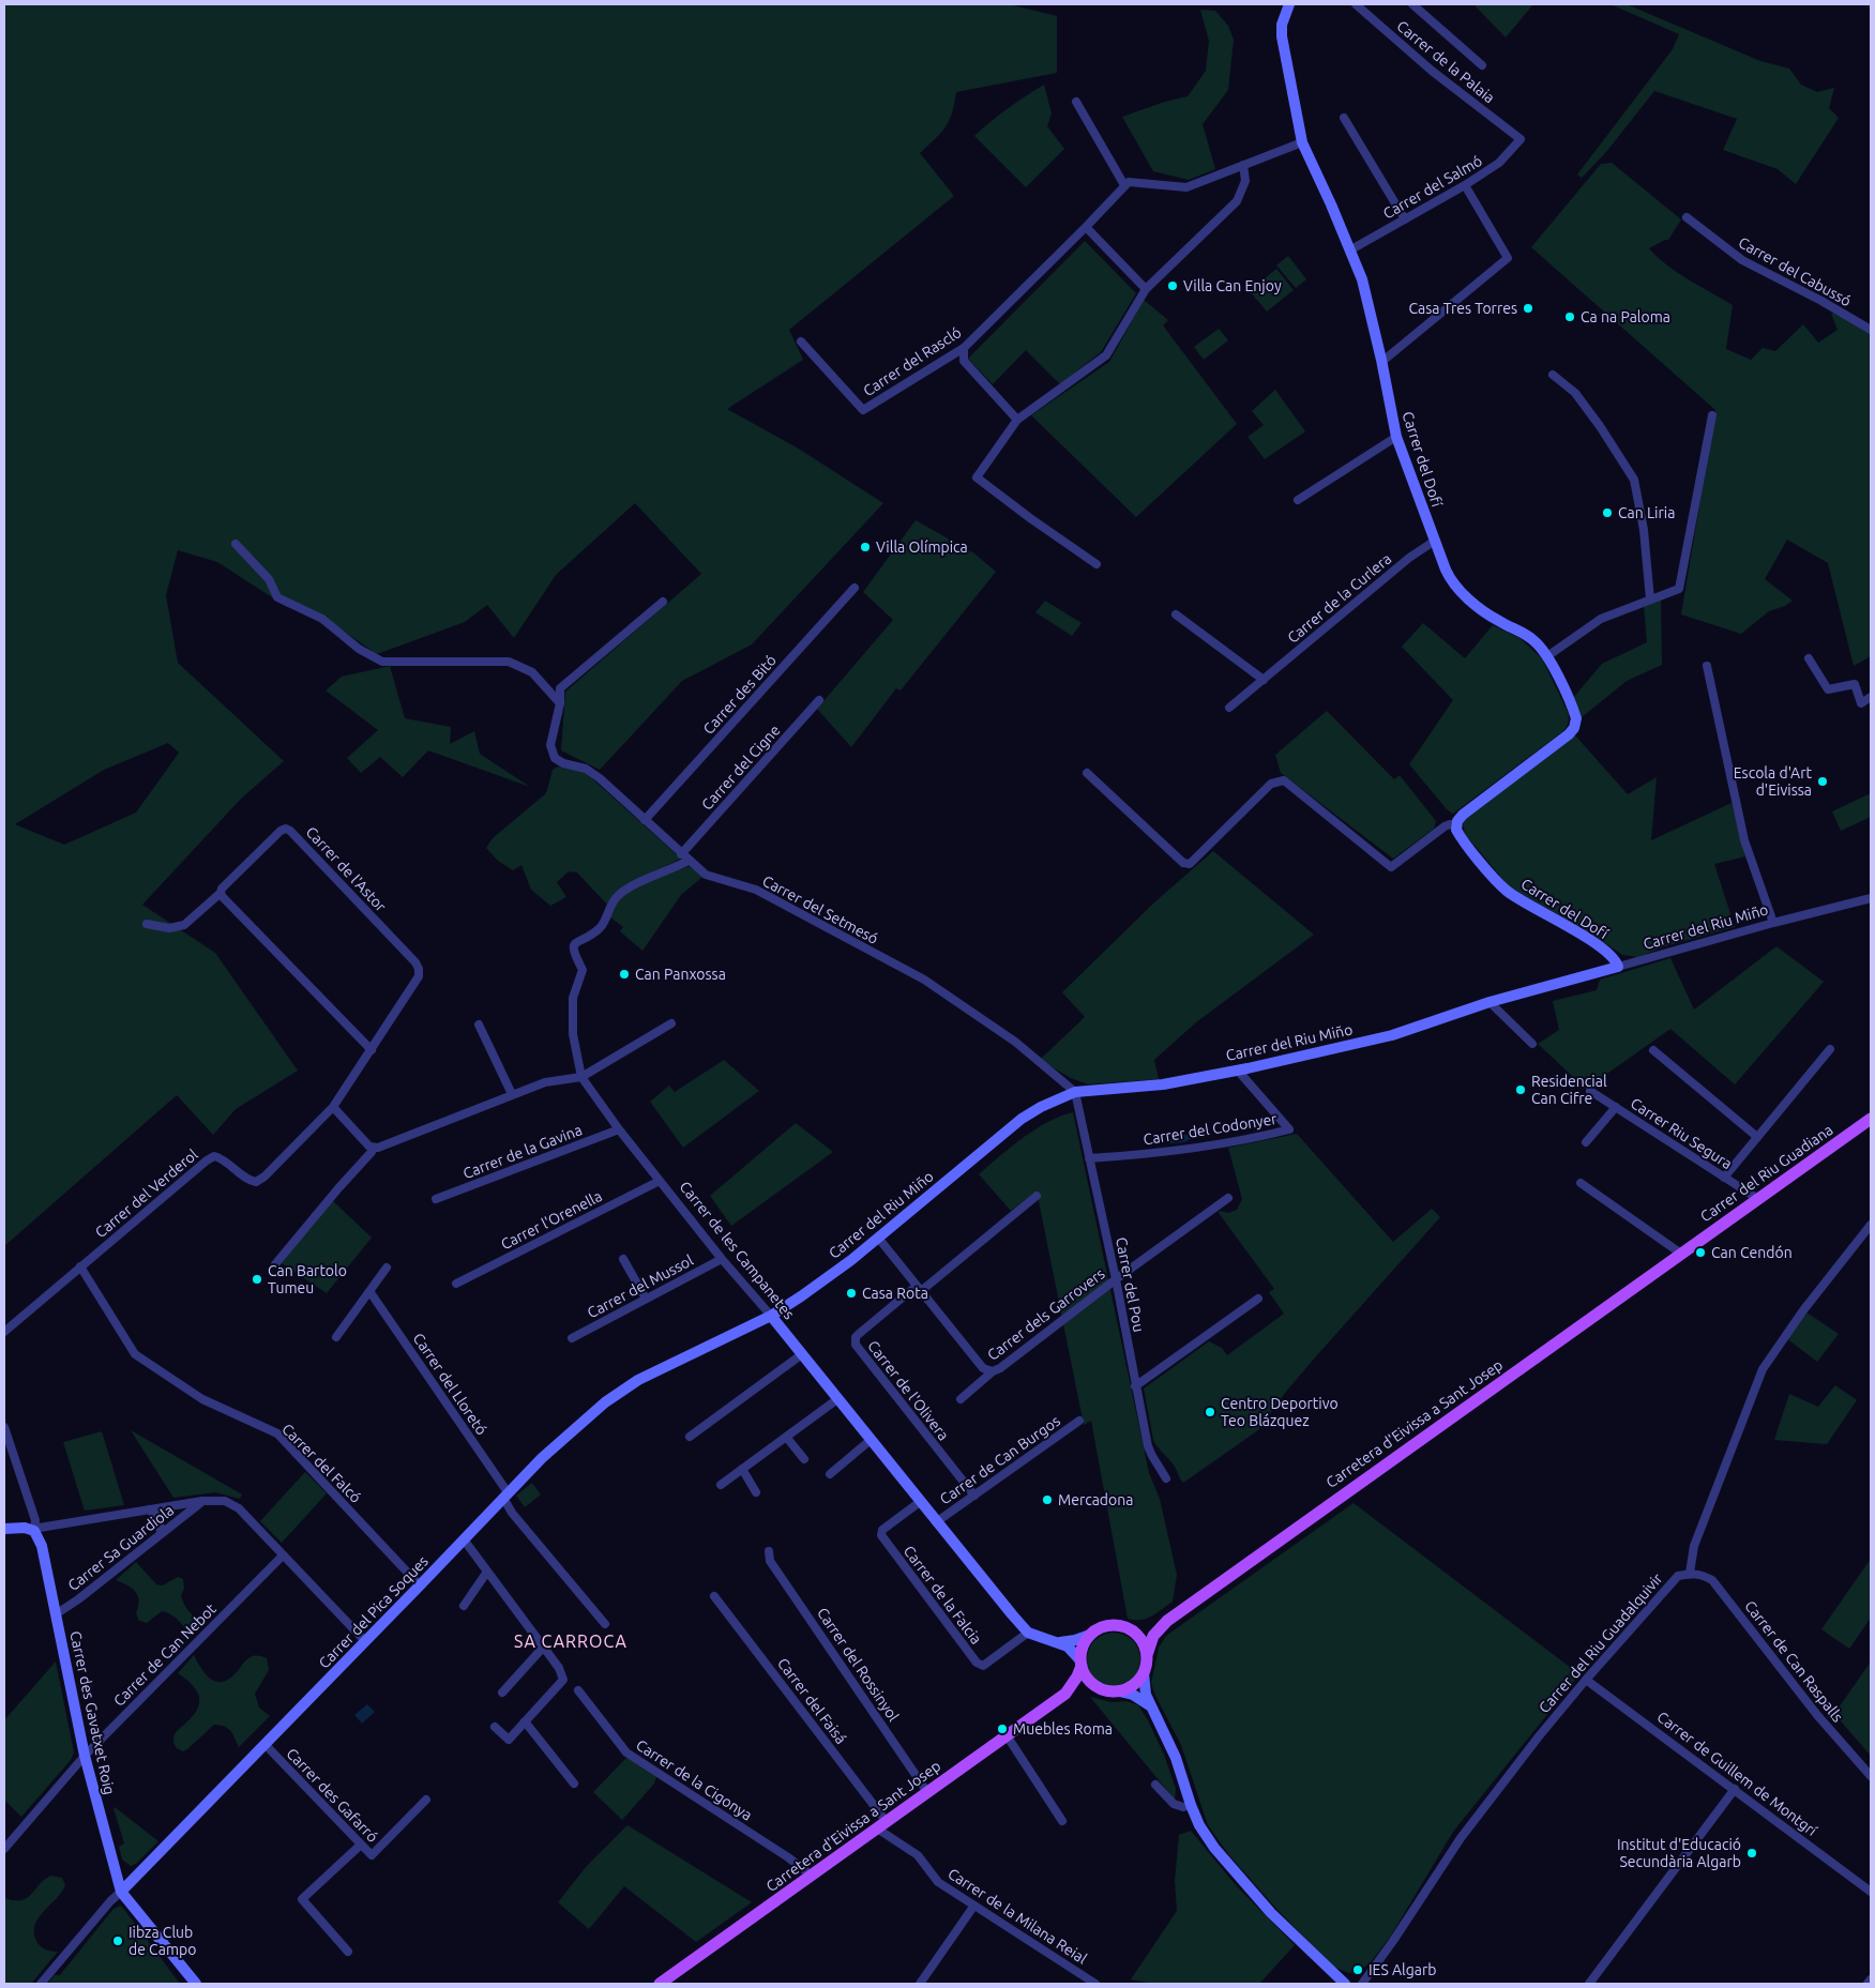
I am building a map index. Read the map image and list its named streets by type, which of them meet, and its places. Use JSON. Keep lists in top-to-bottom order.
{
  "streets": {
    "main road": ["Carrer del Riu Guadiana", "Carretera d'Eivissa a Sant Josep"],
    "street": [
      "Carrer de la Palaia",
      "Carrer del Salmó",
      "Carrer del Cabussó",
      "Carrer del Rascló",
      "Carrer del Dofí",
      "Carrer de la Curlera",
      "Carrer des Bitó",
      "Carrer del Cigne",
      "Carrer de l'Astor",
      "Carrer del Setmesó",
      "Carrer del Riu Miño",
      "Carrer del Codonyer",
      "Carrer Riu Segura",
      "Carrer de la Gavina",
      "Carrer del Verderol",
      "Carrer l'Orenella",
      "Carrer de les Campanetes",
      "Carrer del Pou",
      "Carrer del Mussol",
      "Carrer dels Garrovers",
      "Carrer del Lloretó",
      "Carrer de l'Olivera",
      "Carrer de Can Burgos",
      "Carrer del Falcó",
      "Carrer Sa Guardiola",
      "Carrer de la Falcia",
      "Carrer del Pica Soques",
      "Carrer del Riu Guadalquivir",
      "Carrer de Can Nebot",
      "Carrer de Can Raspalls",
      "Carrer del Rossinyol",
      "Carrer del Faisá",
      "Carrer des Gavatxet Roig",
      "Carrer de Guillem de Montgrí",
      "Carrer de la Cigonya",
      "Carrer des Gafarró",
      "Carrer de la Milana Reial"
    ]
  },
  "crossings": [
    ["Carrer de la Palaia", "Carrer del Salmó"],
    ["Carrer del Salmó", "Carrer del Dofí"],
    ["Carrer del Dofí", "Carrer de la Curlera"],
    ["Carrer del Dofí", "Carrer del Riu Miño"],
    ["Carrer des Bitó", "Carrer del Setmesó"],
    ["Carrer del Cigne", "Carrer del Setmesó"],
    ["Carrer de l'Astor", "Carrer del Verderol"],
    ["Carrer del Setmesó", "Carrer del Riu Miño"],
    ["Carrer del Setmesó", "Carrer del Pou"],
    ["Carrer del Riu Miño", "Carrer del Codonyer"],
    ["Carrer del Riu Miño", "Carrer de les Campanetes"],
    ["Carrer del Riu Miño", "Carrer del Pou"],
    ["Carrer del Riu Miño", "Carrer del Pica Soques"],
    ["Carrer del Codonyer", "Carrer del Pou"],
    ["Carrer Riu Segura", "Carrer del Riu Guadiana"],
    ["Carrer de la Gavina", "Carrer de les Campanetes"],
    ["Carrer del Riu Guadiana", "Carretera d'Eivissa a Sant Josep"],
    ["Carrer del Verderol", "Carrer del Falcó"],
    ["Carrer l'Orenella", "Carrer de les Campanetes"],
    ["Carrer de les Campanetes", "Carrer del Mussol"],
    ["Carrer de les Campanetes", "Carrer de Can Burgos"],
    ["Carrer de les Campanetes", "Carrer de la Falcia"],
    ["Carrer de les Campanetes", "Carrer del Pica Soques"],
    ["Carrer del Pou", "Carrer dels Garrovers"],
    ["Carrer del Lloretó", "Carrer del Pica Soques"],
    ["Carrer de l'Olivera", "Carrer de Can Burgos"],
    ["Carretera d'Eivissa a Sant Josep", "Carrer del Rossinyol"],
    ["Carretera d'Eivissa a Sant Josep", "Carrer del Faisá"],
    ["Carretera d'Eivissa a Sant Josep", "Carrer de la Cigonya"],
    ["Carretera d'Eivissa a Sant Josep", "Carrer de la Milana Reial"],
    ["Carrer del Falcó", "Carrer del Pica Soques"],
    ["Carrer Sa Guardiola", "Carrer des Gavatxet Roig"],
    ["Carrer del Pica Soques", "Carrer des Gavatxet Roig"],
    ["Carrer del Pica Soques", "Carrer des Gafarró"],
    ["Carrer del Riu Guadalquivir", "Carrer de Can Raspalls"],
    ["Carrer del Riu Guadalquivir", "Carrer de Guillem de Montgrí"],
    ["Carrer de Can Nebot", "Carrer des Gavatxet Roig"],
    ["Carrer del Faisá", "Carrer de la Milana Reial"]
  ],
  "districts": ["SA CARROCA"],
  "places": [
    "Villa Can Enjoy",
    "Casa Tres Torres",
    "Ca na Paloma",
    "Can Liria",
    "Villa Olímpica",
    "Escola d'Art d'Eivissa",
    "Can Panxossa",
    "Residencial Can Cifre",
    "Can Cendón",
    "Can Bartolo Tumeu",
    "Casa Rota",
    "Centro Deportivo Teo Blázquez",
    "Mercadona",
    "Muebles Roma",
    "Institut d'Educació Secundària Algarb",
    "Iibza Club de Campo",
    "IES Algarb"
  ]
}
